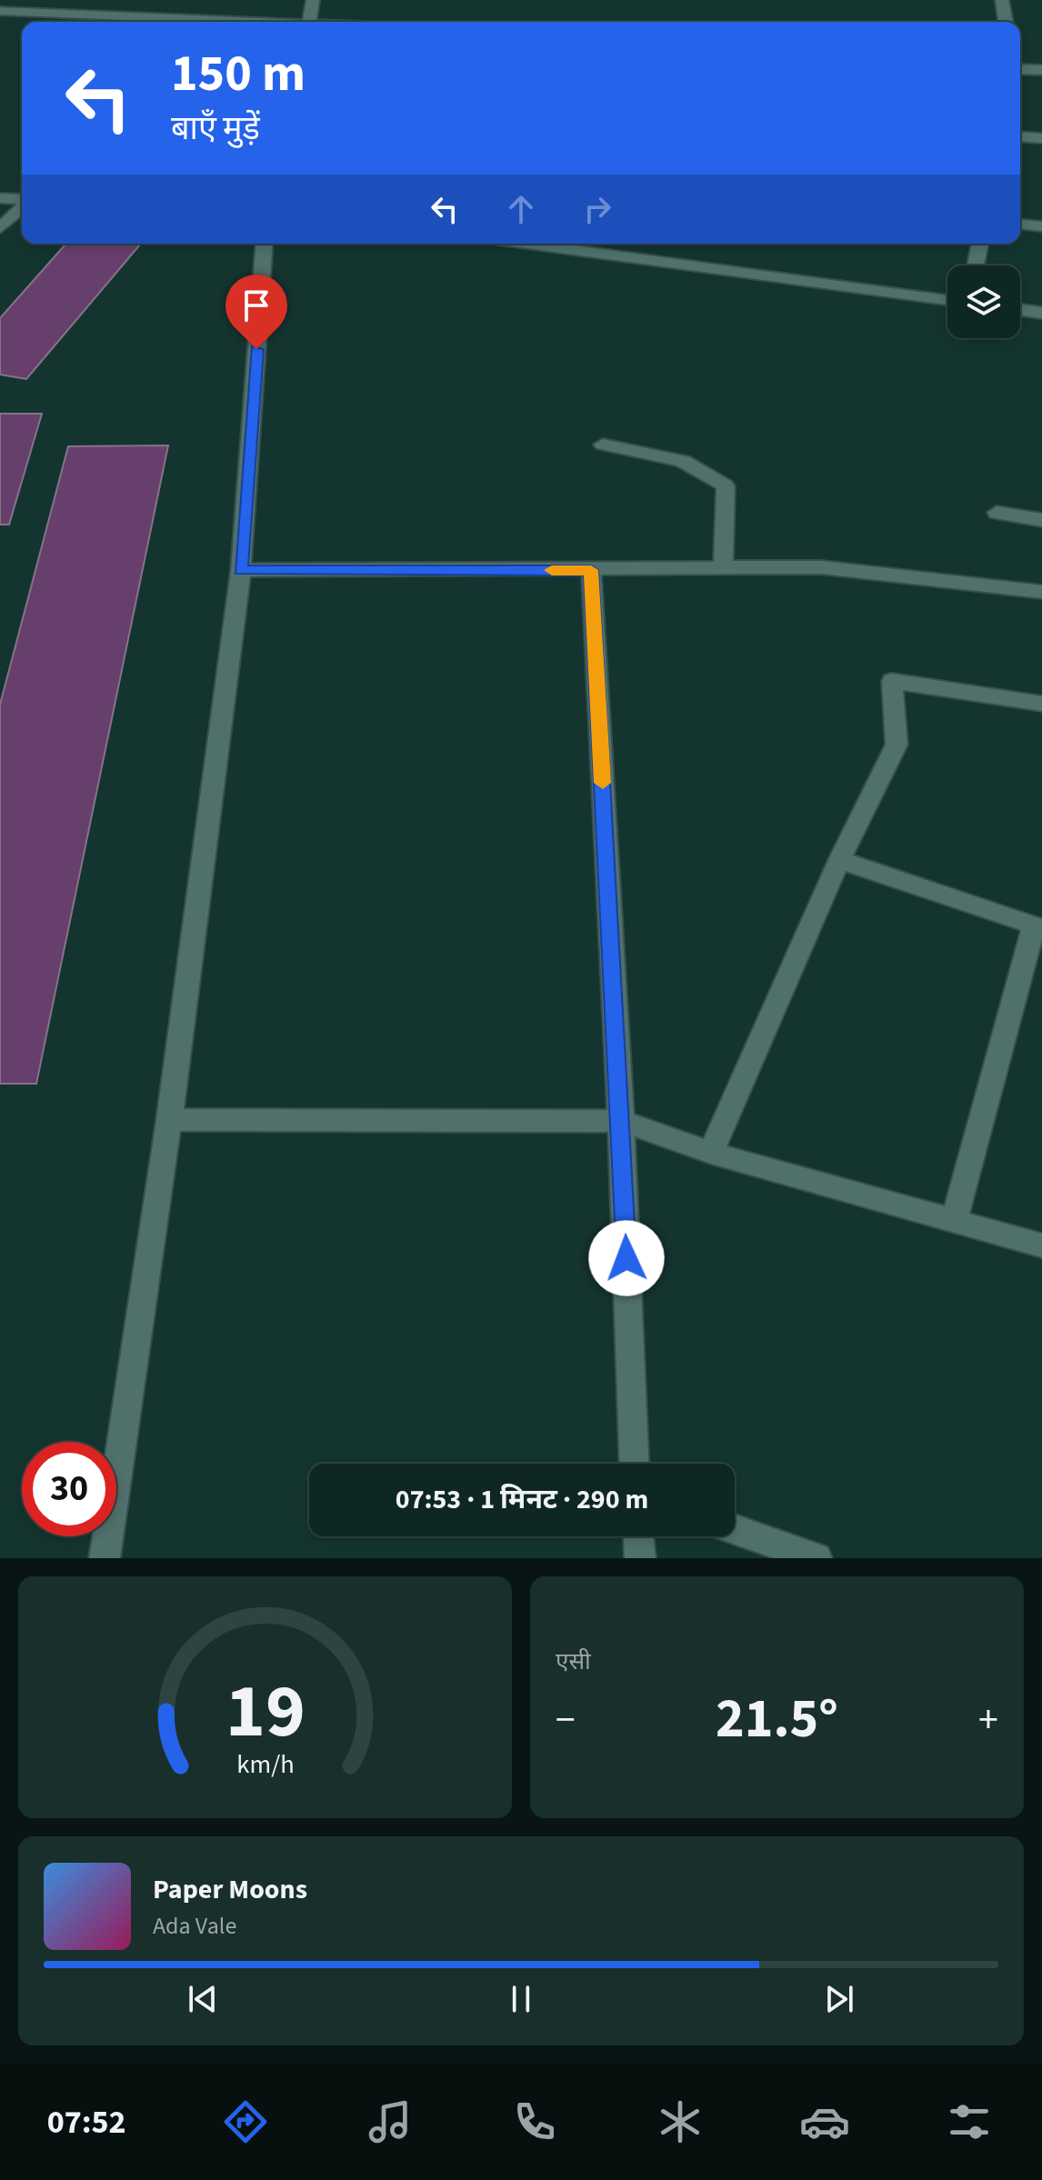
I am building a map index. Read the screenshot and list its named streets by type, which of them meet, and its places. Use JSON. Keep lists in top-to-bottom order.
{
  "page": {
    "turn": ["150 m", "बाएँ मुड़ें"],
    "limit": "30",
    "trip": "07:53 · 1 मिनट · 290 m",
    "tile": "एसी",
    "heat": ["−", "21.5°", "+"],
    "song": ["Paper Moons", "Ada Vale"],
    "tabs": "07:52",
    "gauge": ["19", "km/h"]
  }
}
